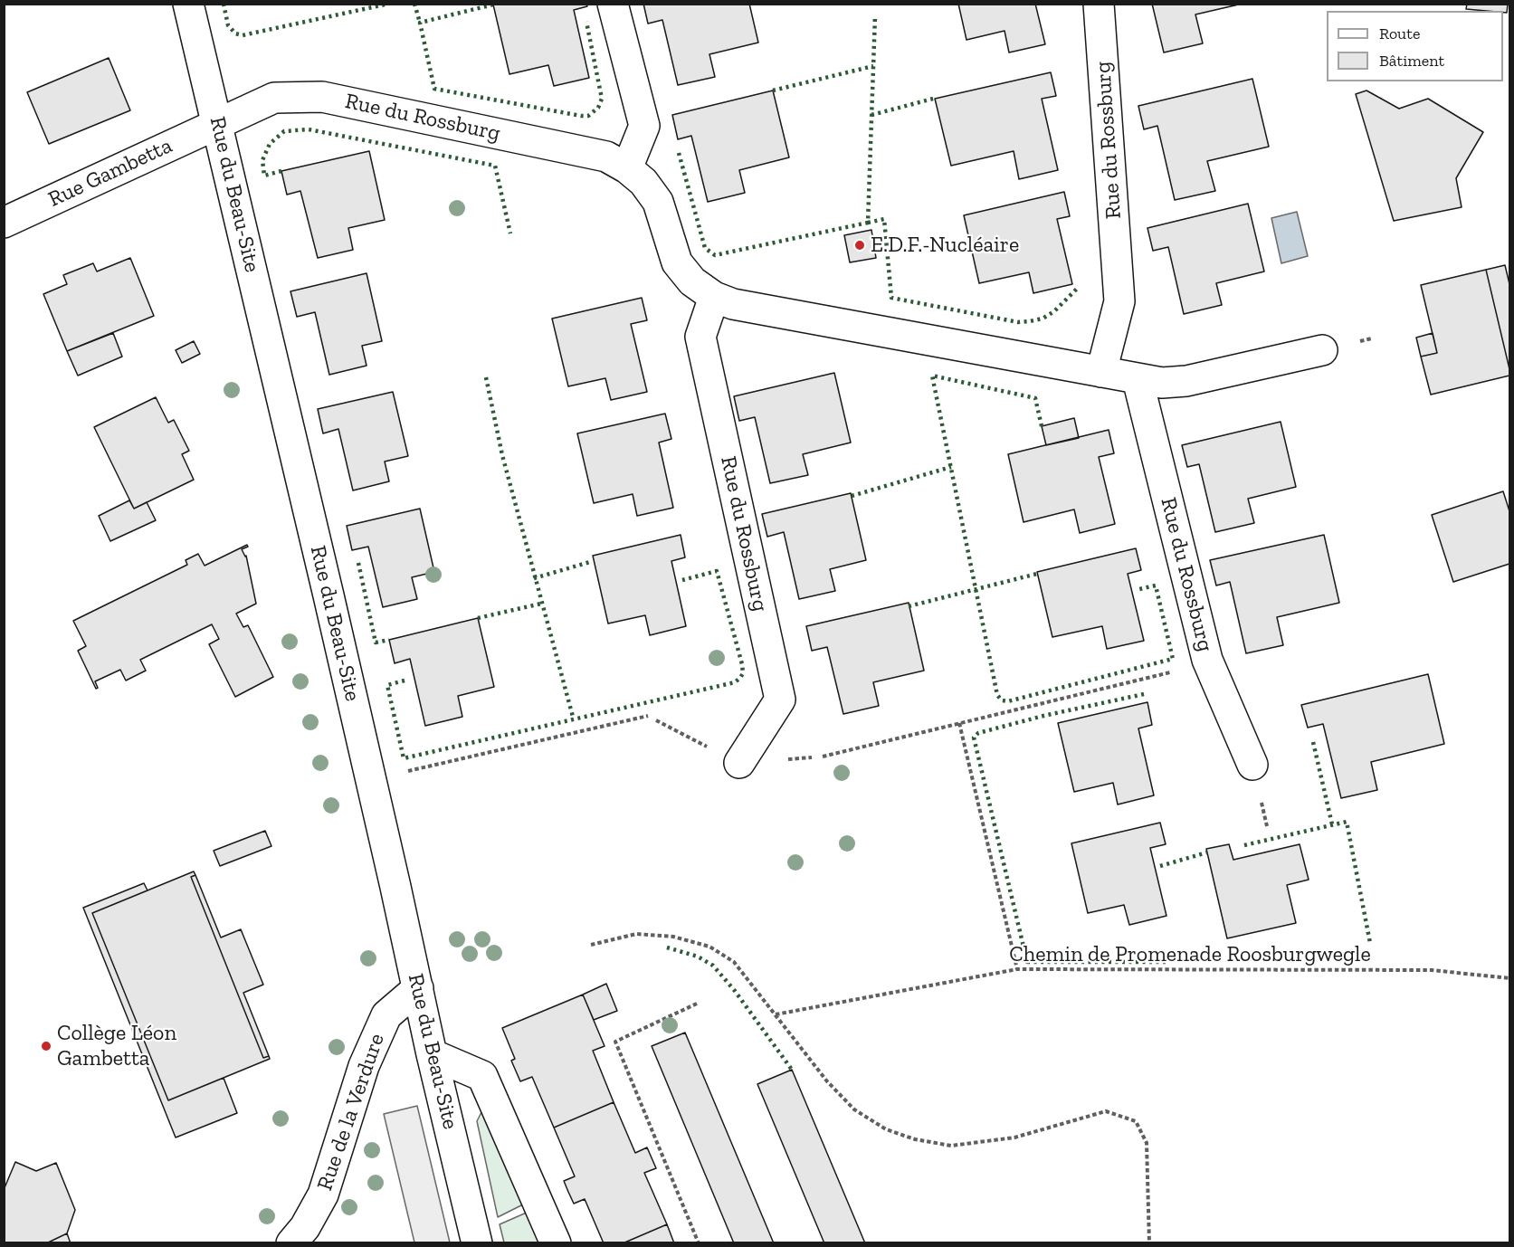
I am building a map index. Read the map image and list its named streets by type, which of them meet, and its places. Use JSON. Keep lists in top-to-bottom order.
{
  "streets": {
    "street": [
      "Rue du Rossburg",
      "Rue Gambetta",
      "Rue du Beau-Site",
      "Rue de la Verdure"
    ],
    "path": ["Chemin de Promenade Roosburgwegle"]
  },
  "crossings": [
    ["Rue du Rossburg", "Rue Gambetta"],
    ["Rue du Rossburg", "Rue du Beau-Site"],
    ["Rue Gambetta", "Rue du Beau-Site"],
    ["Rue du Beau-Site", "Rue de la Verdure"]
  ],
  "places": ["E.D.F.-Nucléaire", "Collège Léon Gambetta"],
  "legend": ["Route", "Bâtiment"]
}
